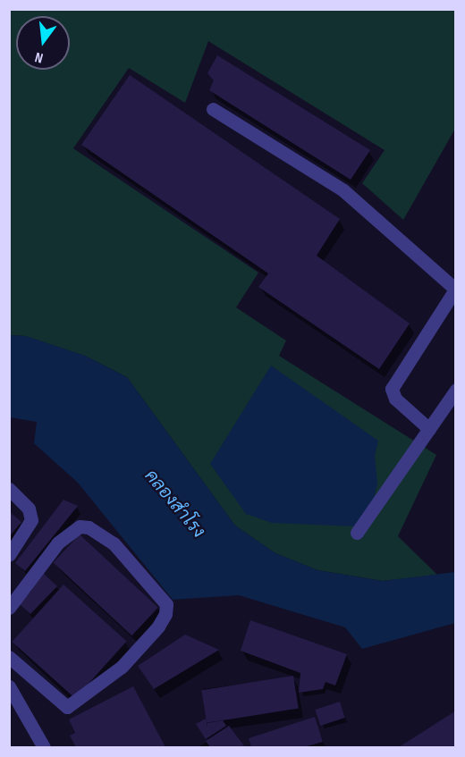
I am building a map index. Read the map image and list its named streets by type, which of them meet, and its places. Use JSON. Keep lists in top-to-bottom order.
{
  "water": ["คลองสำโรง"],
  "north": "bottom"
}
